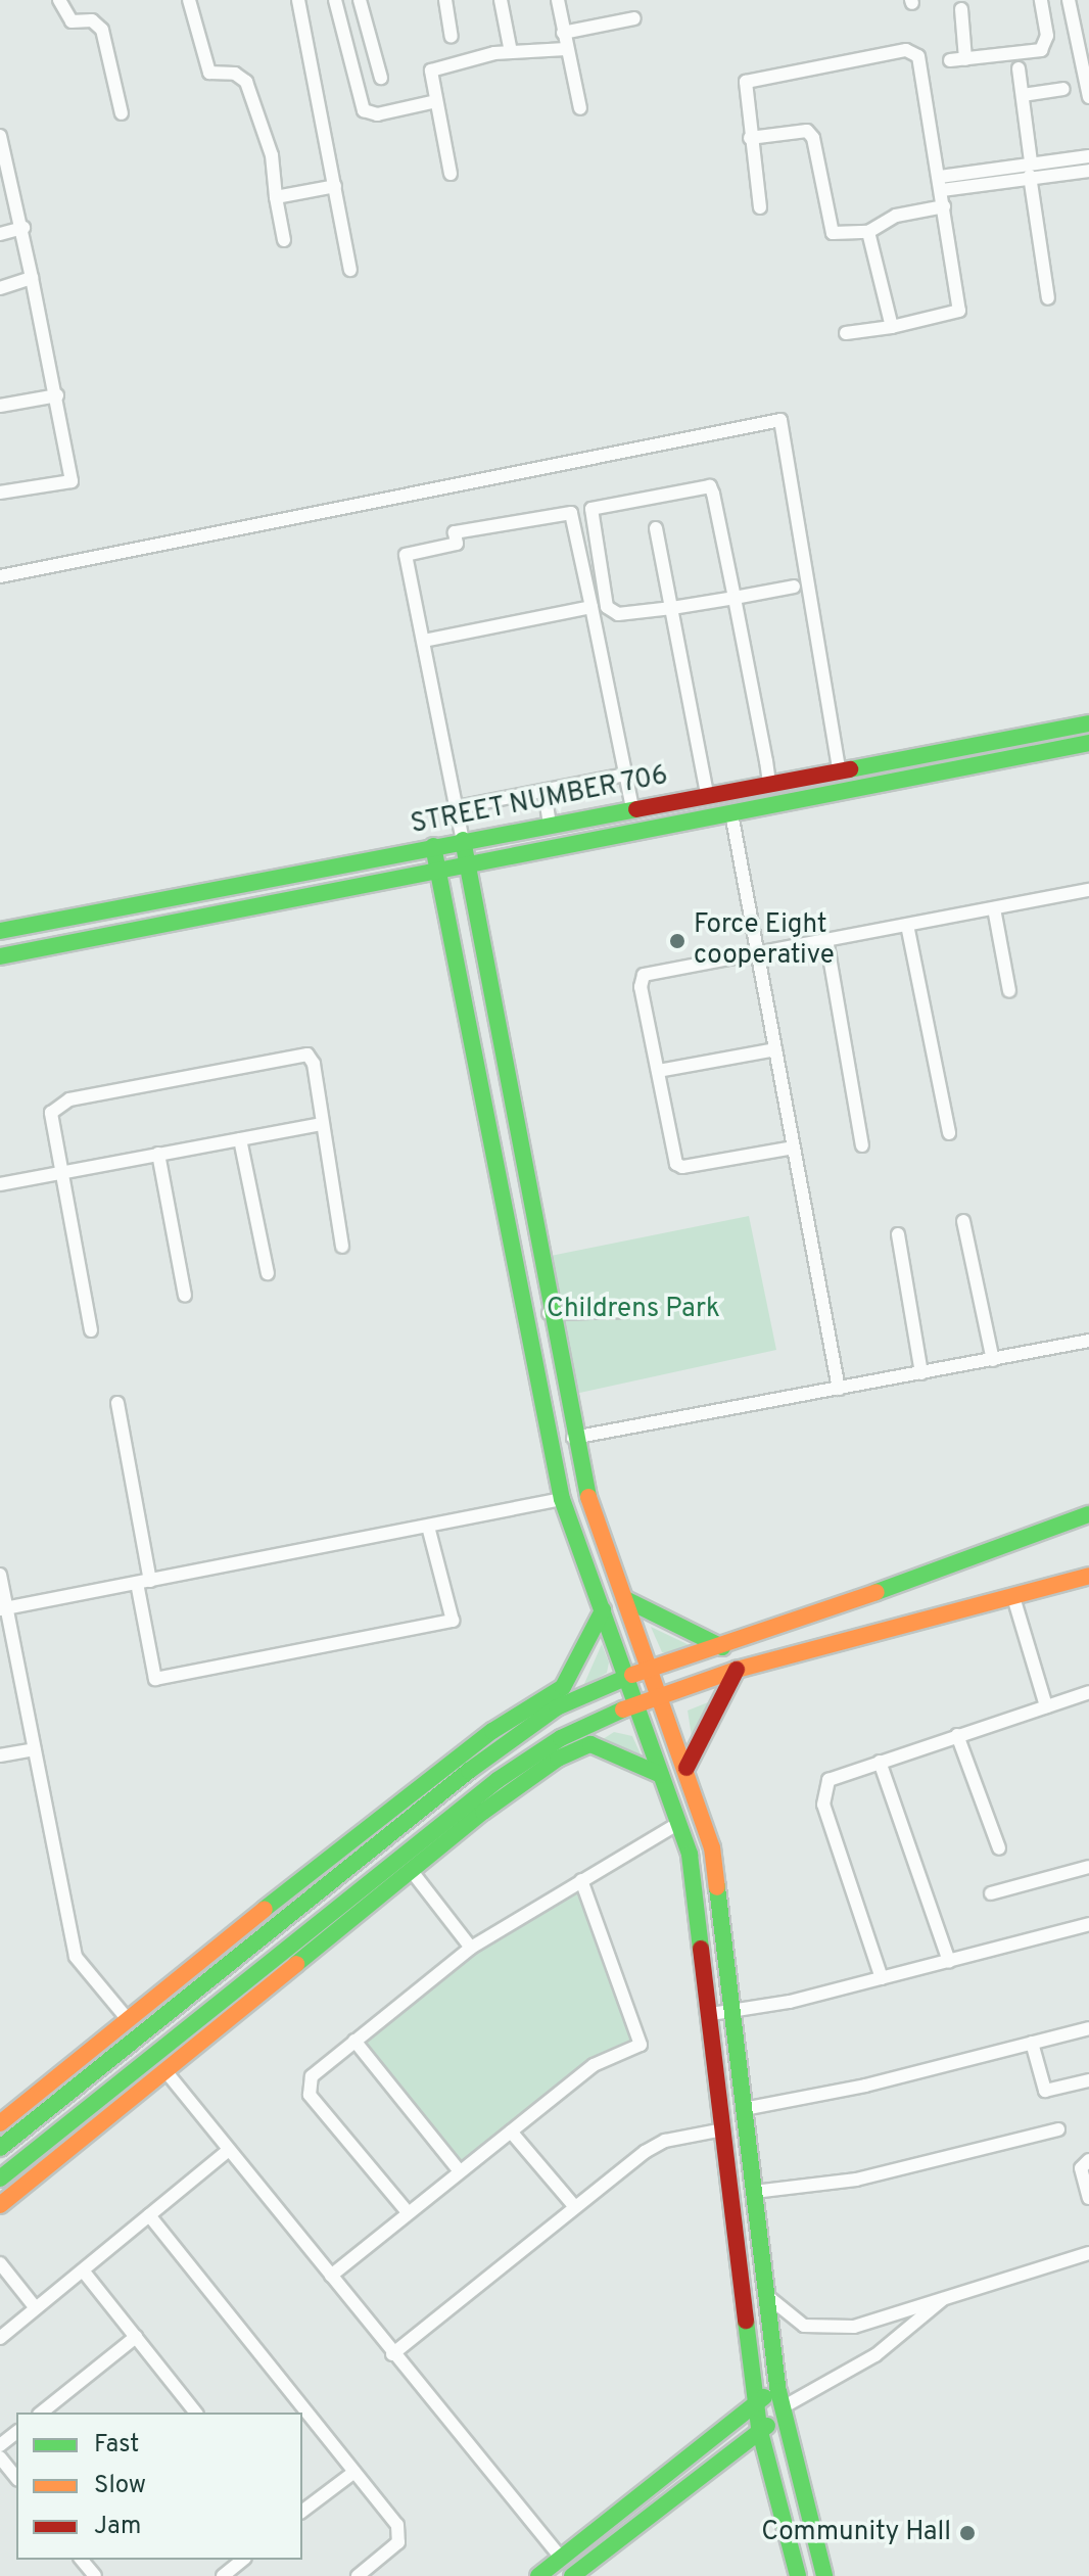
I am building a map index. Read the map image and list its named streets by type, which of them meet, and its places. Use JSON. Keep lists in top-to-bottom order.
{
  "streets": {
    "street": ["STREET NUMBER 706"]
  },
  "parks": ["Childrens Park"],
  "places": ["Force Eight cooperative", "Community Hall"],
  "legend": ["Fast", "Slow", "Jam"]
}
